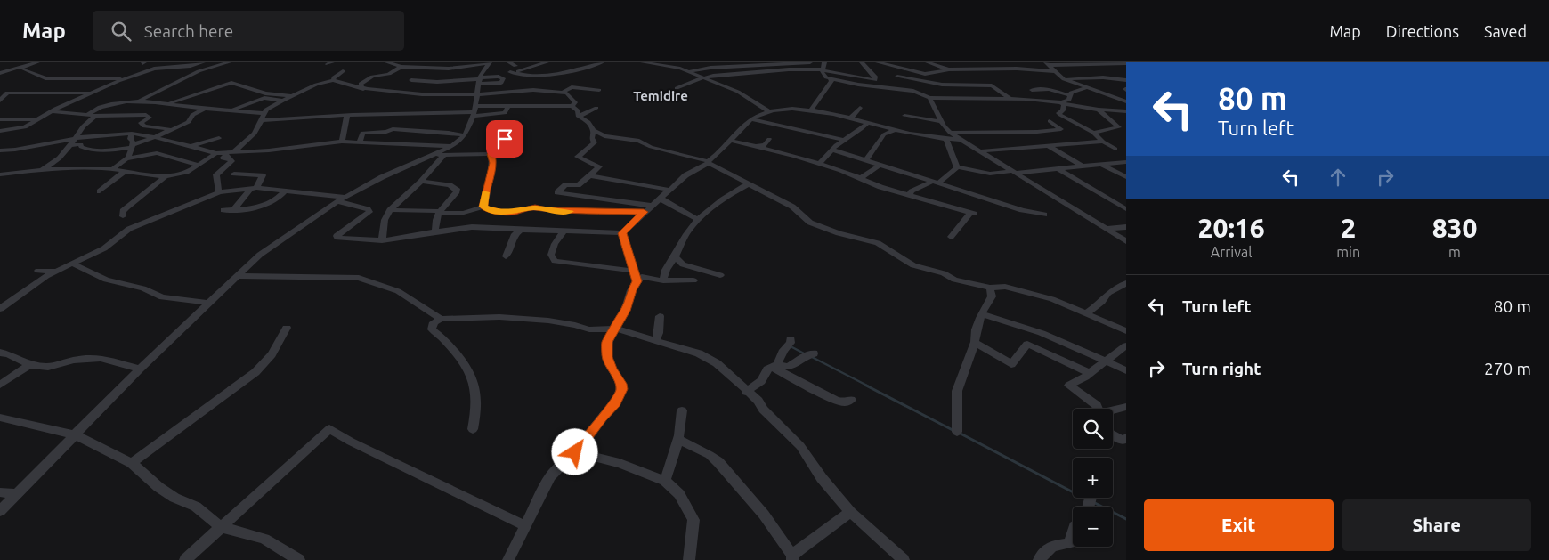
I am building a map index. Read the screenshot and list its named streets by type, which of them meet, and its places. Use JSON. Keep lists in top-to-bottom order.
{
  "districts": ["Temidire"],
  "page": {
    "header": "Map",
    "search": "Search here",
    "nav": ["Map", "Directions", "Saved"],
    "turn": ["80 m", "Turn left"],
    "eta": [
      "20:16",
      "Arrival",
      "2",
      "min",
      "830",
      "m"
    ],
    "list": [
      {
        "name": "Turn left",
        "value": "80 m"
      },
      {
        "name": "Turn right",
        "value": "270 m"
      }
    ],
    "map_buttons": ["+", "−"],
    "buttons": ["Exit", "Share"]
  }
}
